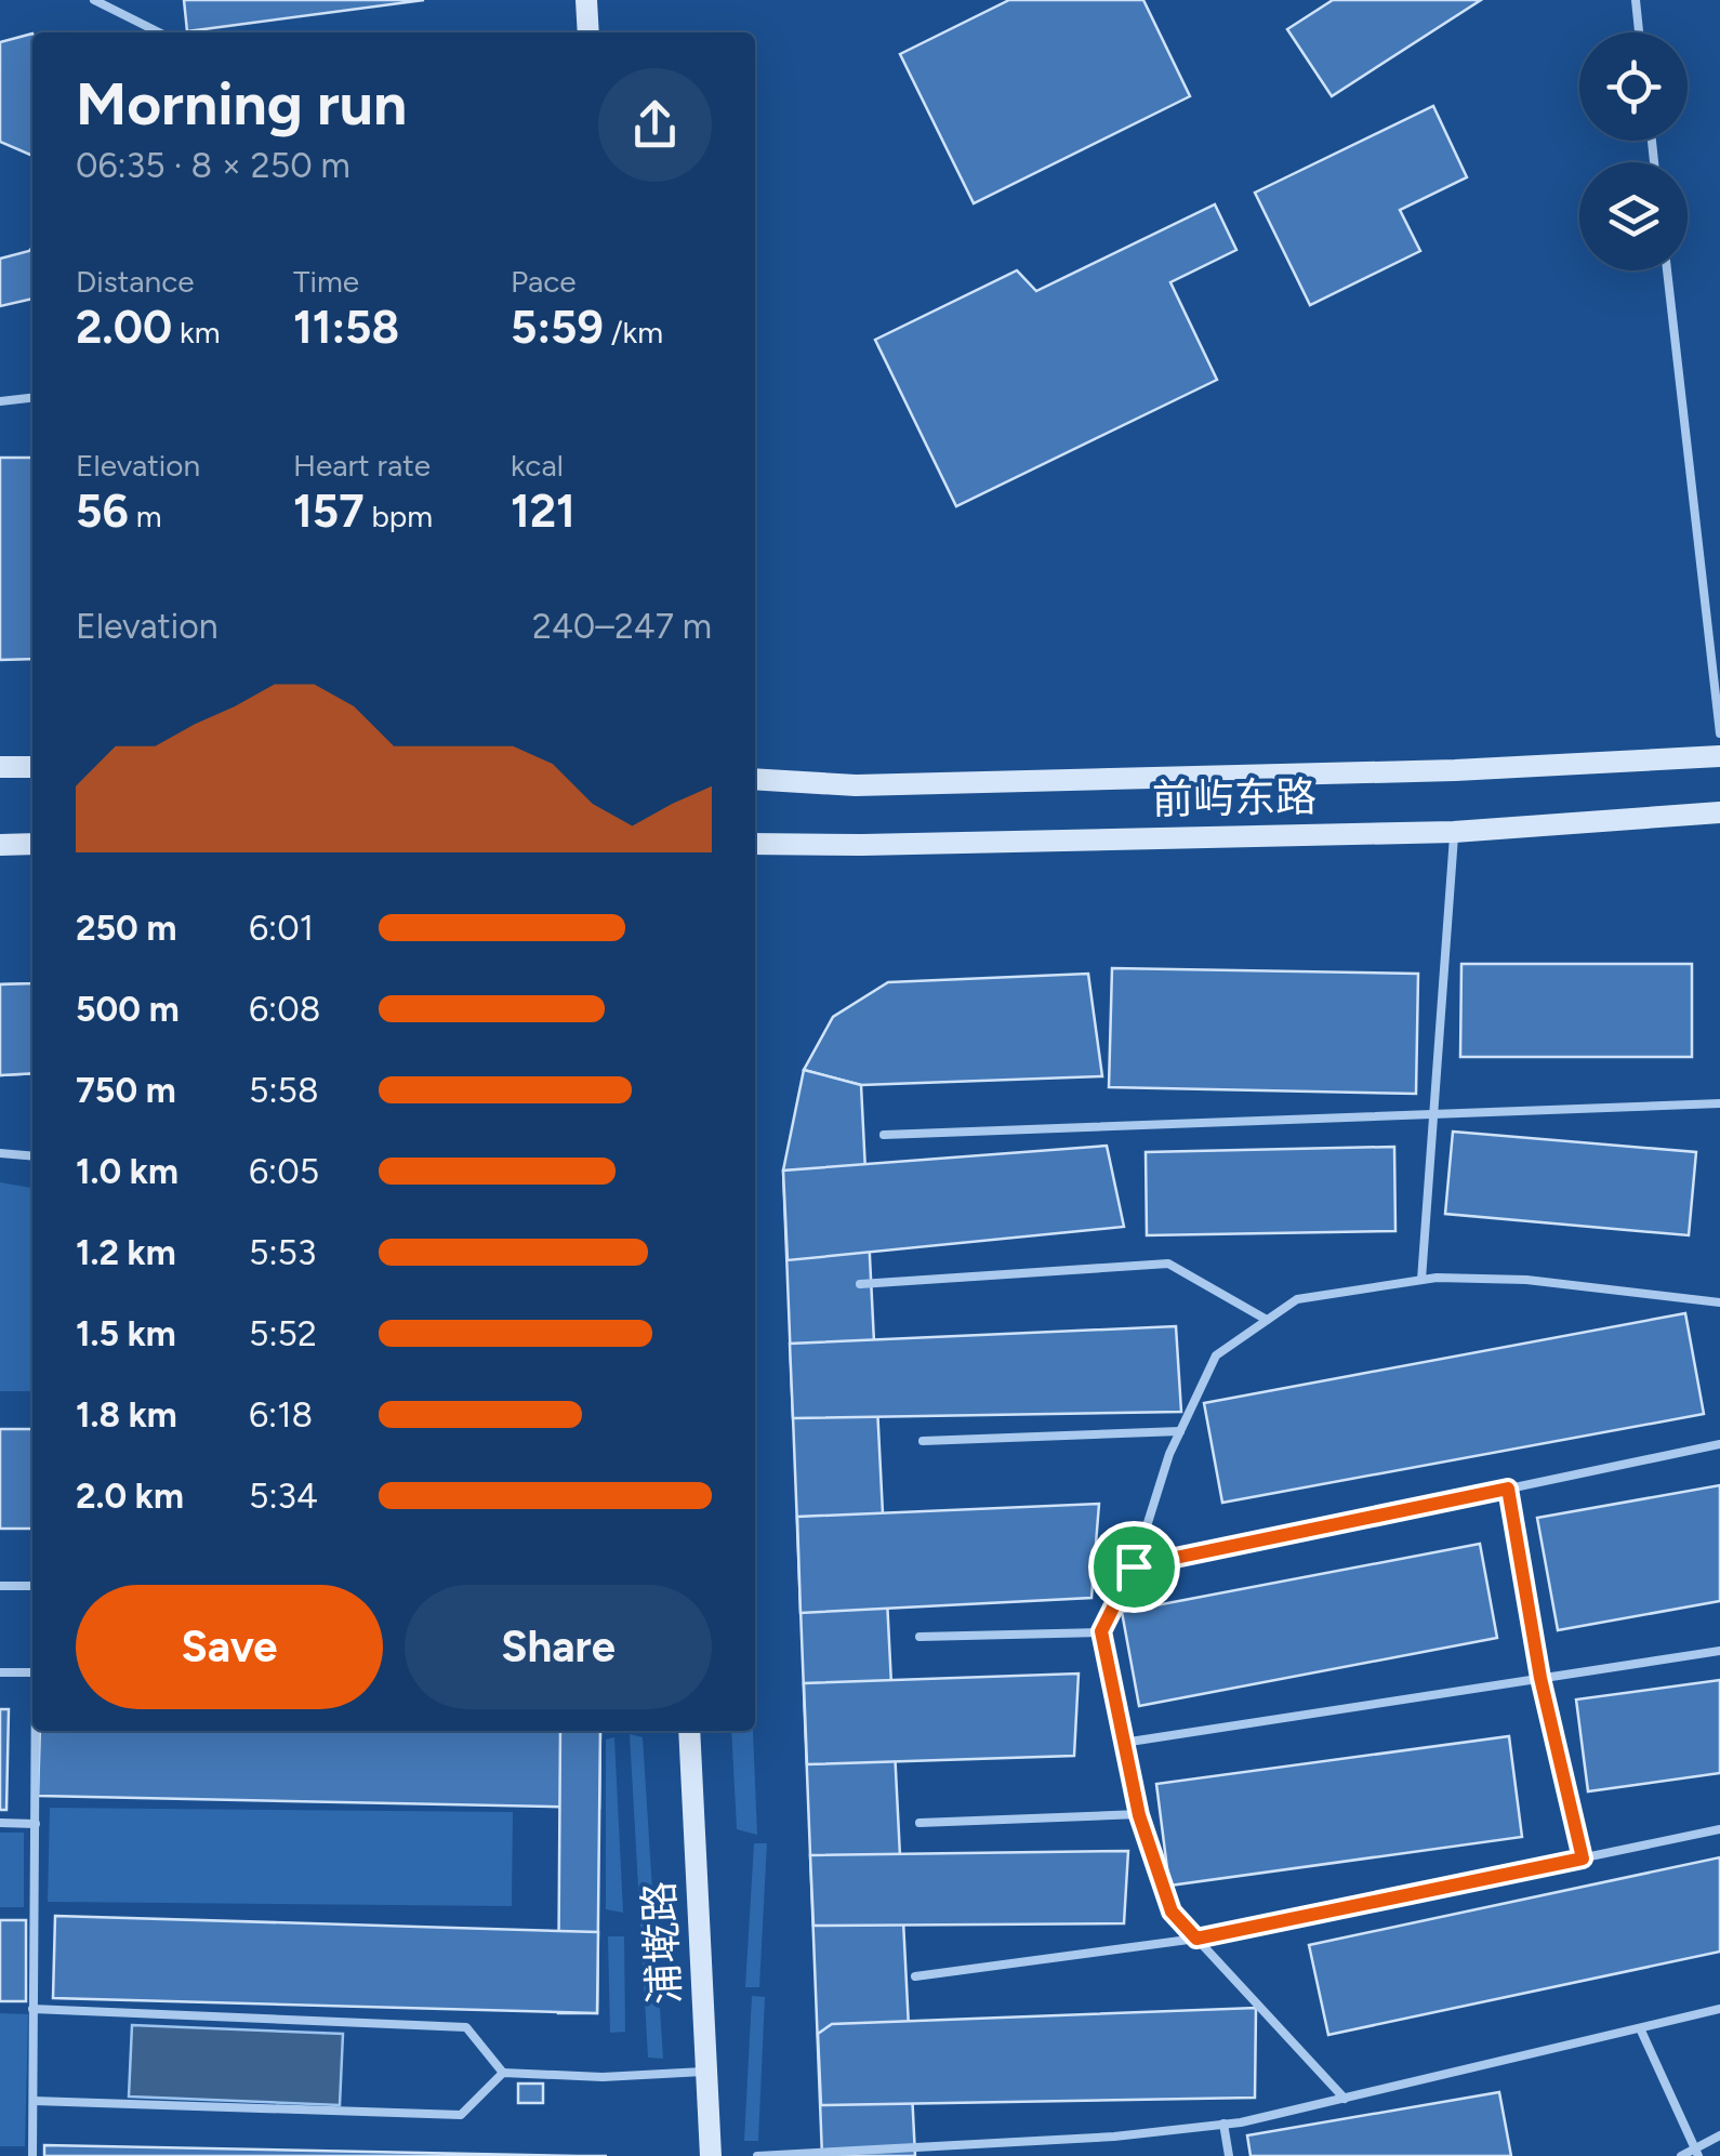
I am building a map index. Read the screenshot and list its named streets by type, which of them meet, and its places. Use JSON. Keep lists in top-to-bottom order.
{
  "streets": {
    "main road": ["前屿东路", "浦墘路"]
  },
  "page": {
    "heading": ["Morning run", "06:35 · 8 × 250 m"],
    "stats": [
      ["Distance", "2.00 km"],
      ["Time", "11:58"],
      ["Pace", "5:59 /km"],
      ["Elevation", "56 m"],
      ["Heart rate", "157 bpm"],
      ["kcal", "121"]
    ],
    "chart": ["Elevation", "240–247 m"],
    "list": [
      {
        "name": "250 m",
        "note": "6:01"
      },
      {
        "name": "500 m",
        "note": "6:08"
      },
      {
        "name": "750 m",
        "note": "5:58"
      },
      {
        "name": "1.0 km",
        "note": "6:05"
      },
      {
        "name": "1.2 km",
        "note": "5:53"
      },
      {
        "name": "1.5 km",
        "note": "5:52"
      },
      {
        "name": "1.8 km",
        "note": "6:18"
      },
      {
        "name": "2.0 km",
        "note": "5:34"
      }
    ],
    "buttons": ["Save", "Share"]
  }
}
